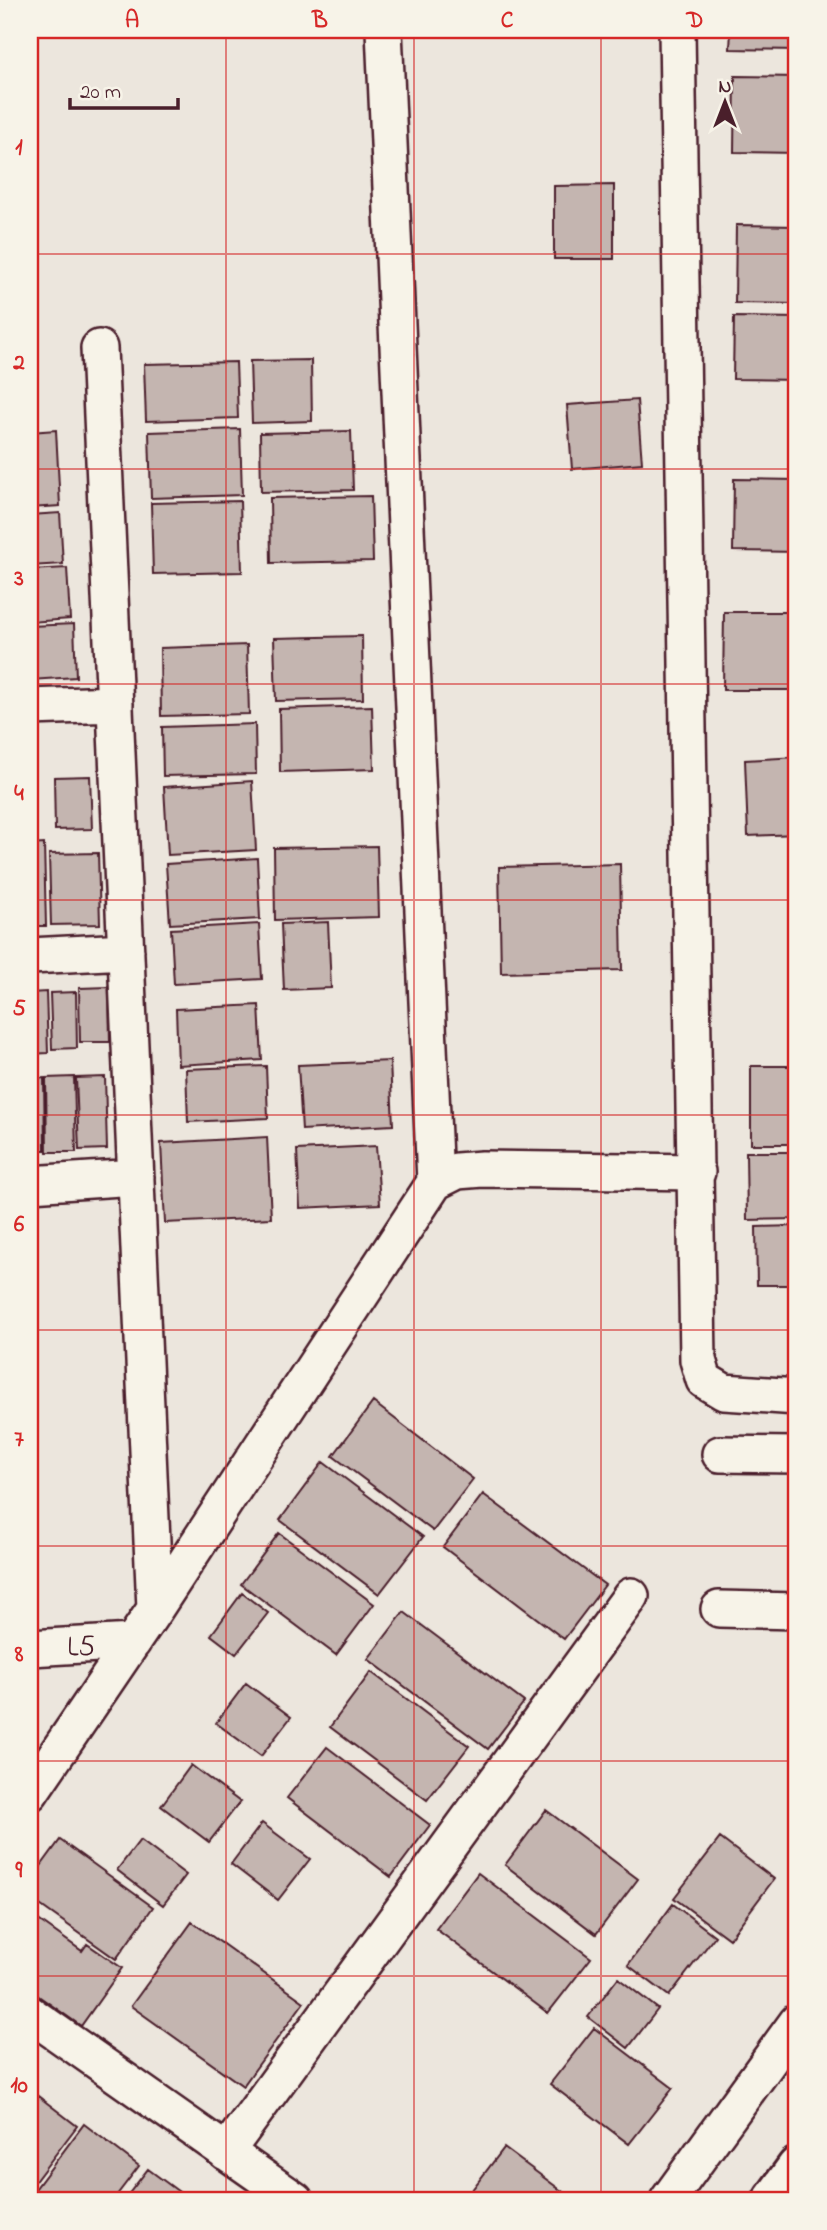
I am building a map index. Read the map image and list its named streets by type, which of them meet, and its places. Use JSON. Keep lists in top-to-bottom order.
{
  "streets": {
    "street": ["L5"]
  },
  "scale_bar": "20 m",
  "north": "top",
  "grid": {
    "columns": [
      "A",
      "B",
      "C",
      "D"
    ],
    "rows": [
      "1",
      "2",
      "3",
      "4",
      "5",
      "6",
      "7",
      "8",
      "9",
      "10"
    ]
  }
}
